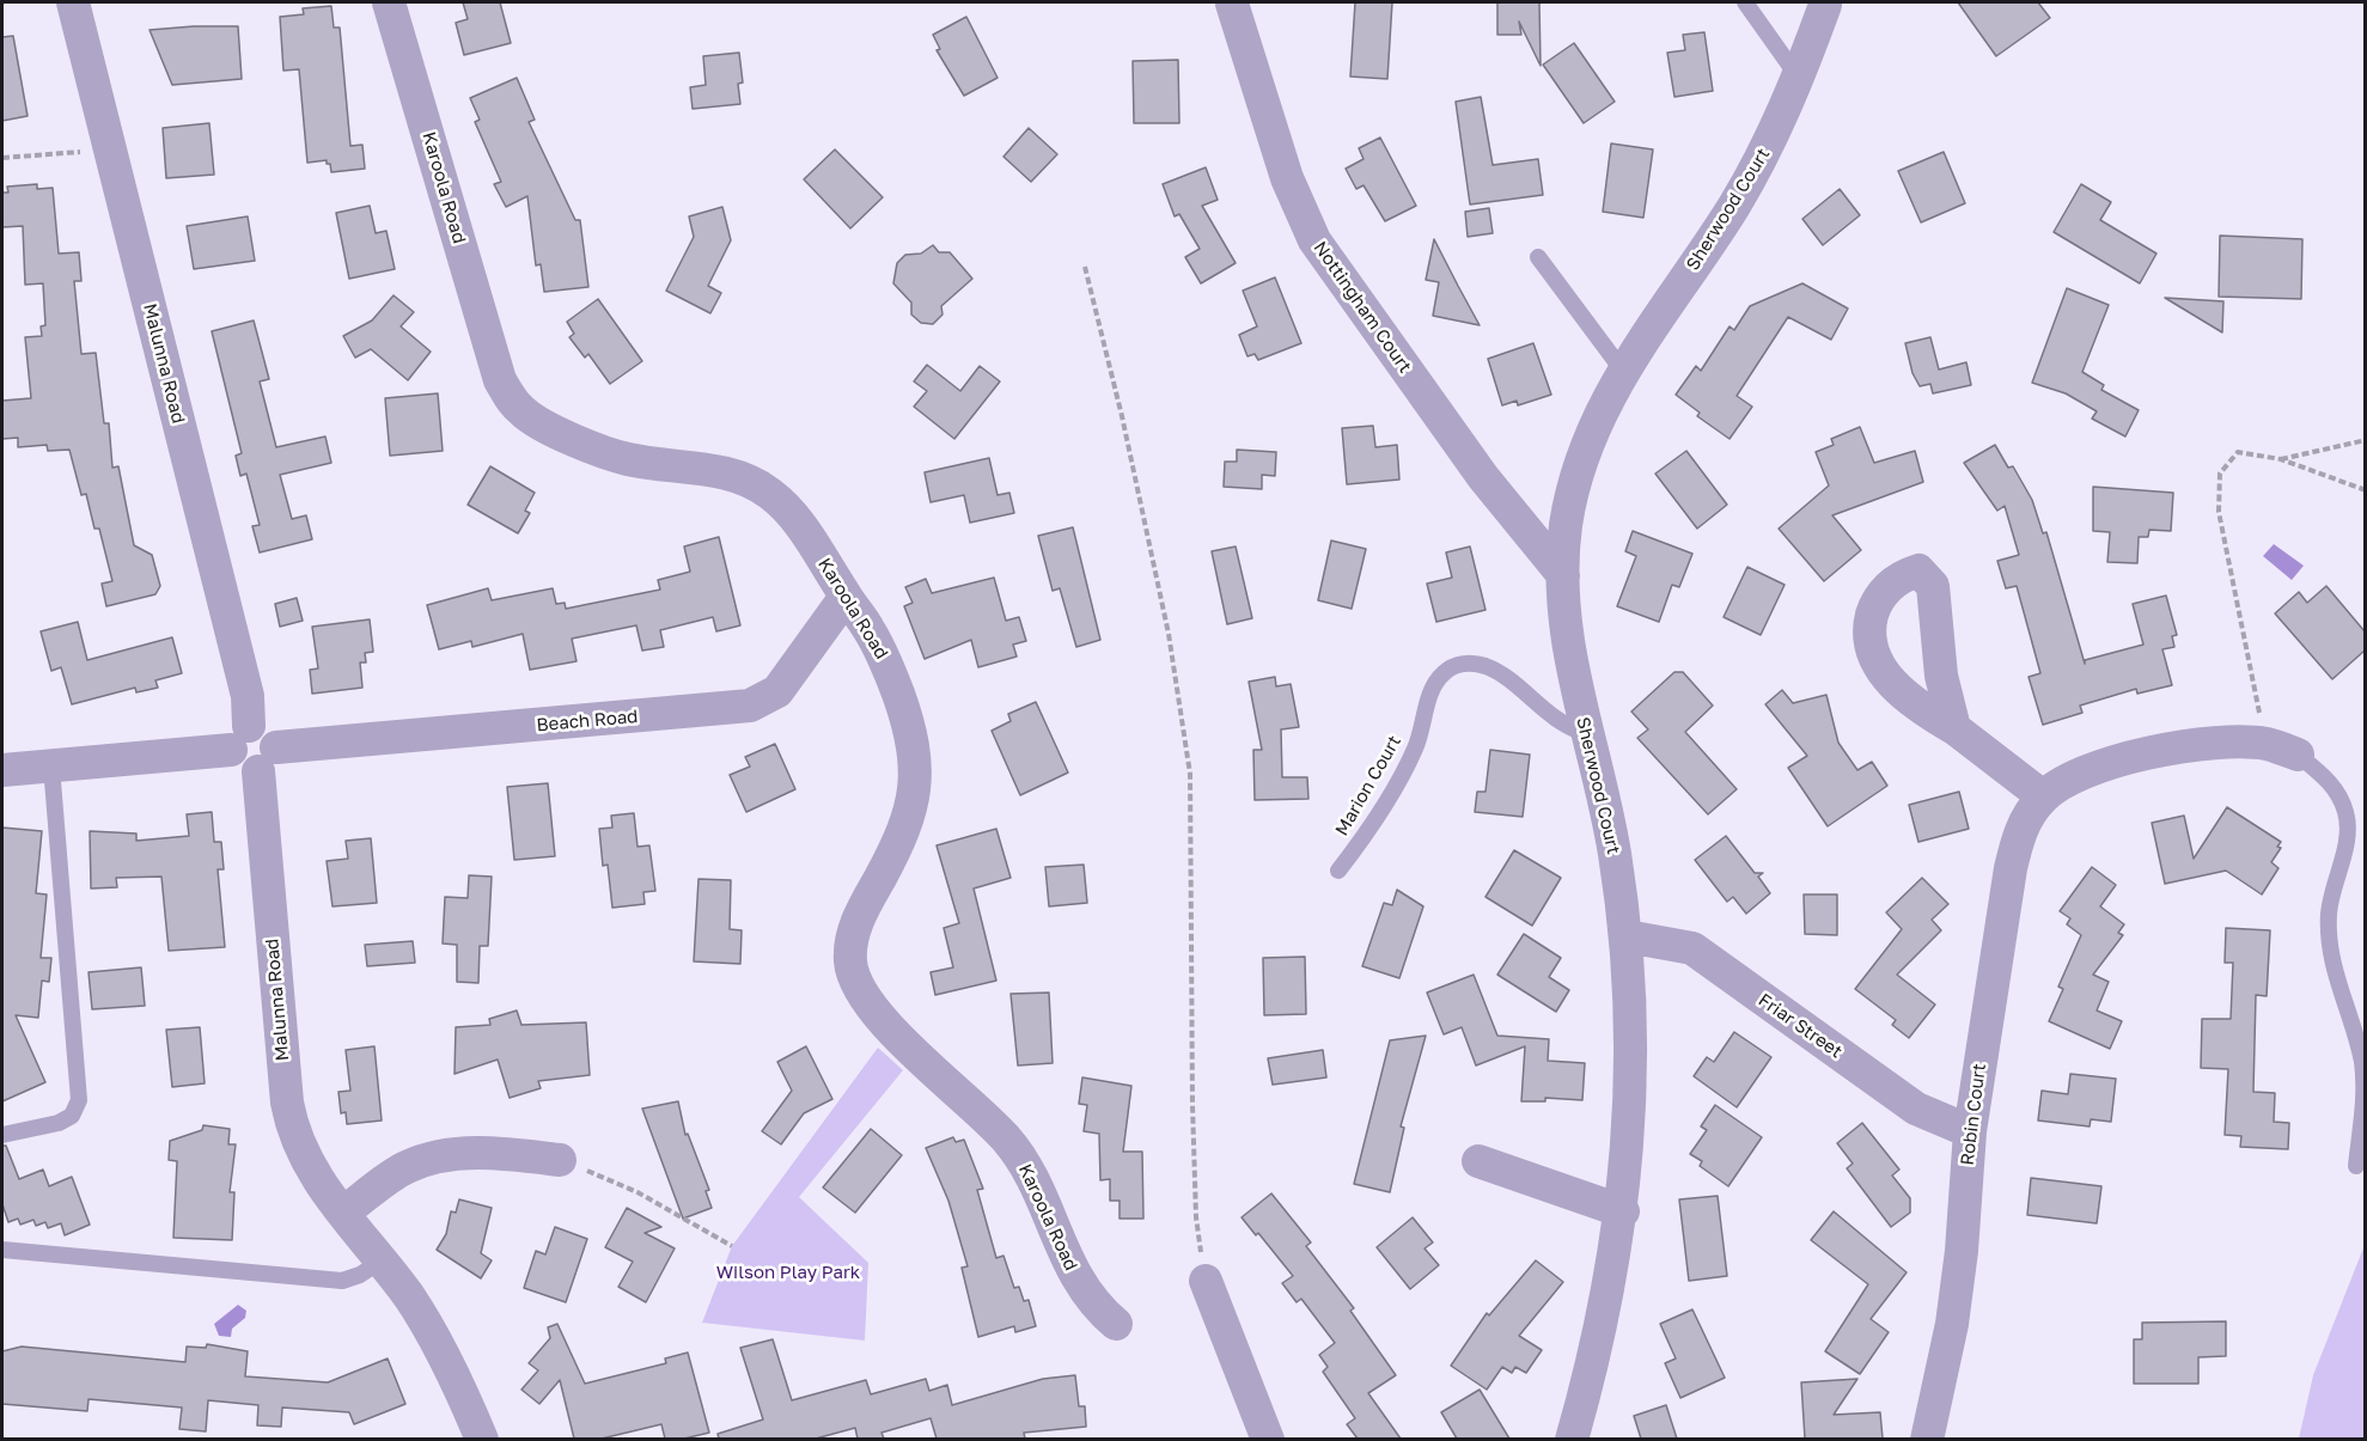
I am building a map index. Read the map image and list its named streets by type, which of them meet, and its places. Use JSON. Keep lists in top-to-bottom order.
{
  "streets": {
    "street": [
      "Karoola Road",
      "Sherwood Court",
      "Nottingham Court",
      "Malunna Road",
      "Beach Road",
      "Friar Street",
      "Robin Court"
    ],
    "lane": ["Marion Court"]
  },
  "crossings": [
    ["Karoola Road", "Beach Road"],
    ["Sherwood Court", "Nottingham Court"],
    ["Sherwood Court", "Marion Court"],
    ["Sherwood Court", "Friar Street"],
    ["Malunna Road", "Beach Road"],
    ["Friar Street", "Robin Court"]
  ],
  "parks": ["Wilson Play Park"]
}
